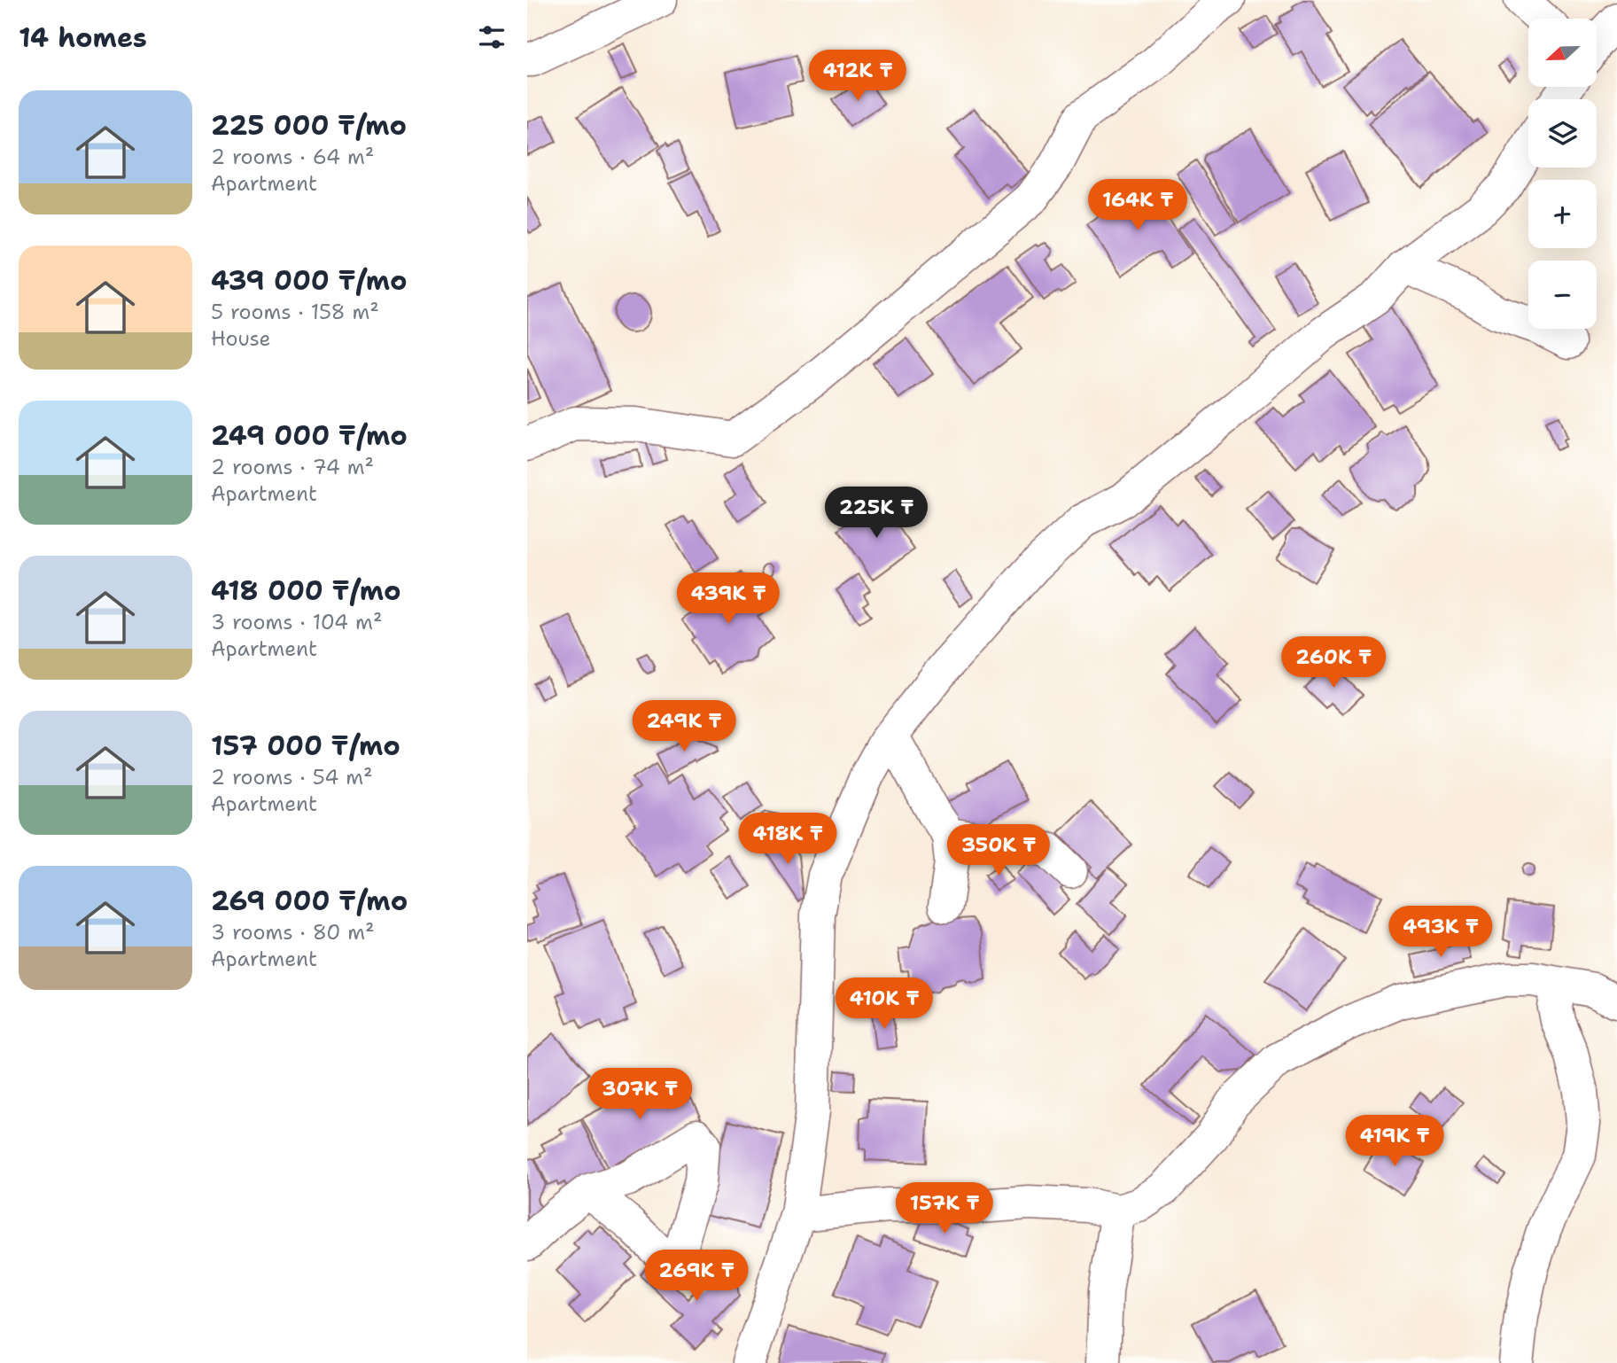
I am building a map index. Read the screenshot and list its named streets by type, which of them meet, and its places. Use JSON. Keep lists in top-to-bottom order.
{
  "north": "left",
  "page": {
    "heading": "14 homes",
    "map_buttons": ["+", "−"],
    "price": [
      "412K ₸",
      "164K ₸",
      "225K ₸",
      "439K ₸",
      "260K ₸",
      "249K ₸",
      "418K ₸",
      "350K ₸",
      "493K ₸",
      "410K ₸",
      "307K ₸",
      "419K ₸",
      "157K ₸",
      "269K ₸"
    ],
    "list": [
      {
        "name": "225 000 ₸/mo",
        "note": "2 rooms · 64 m² · Apartment"
      },
      {
        "name": "439 000 ₸/mo",
        "note": "5 rooms · 158 m² · House"
      },
      {
        "name": "249 000 ₸/mo",
        "note": "2 rooms · 74 m² · Apartment"
      },
      {
        "name": "418 000 ₸/mo",
        "note": "3 rooms · 104 m² · Apartment"
      },
      {
        "name": "157 000 ₸/mo",
        "note": "2 rooms · 54 m² · Apartment"
      },
      {
        "name": "269 000 ₸/mo",
        "note": "3 rooms · 80 m² · Apartment"
      }
    ]
  }
}
